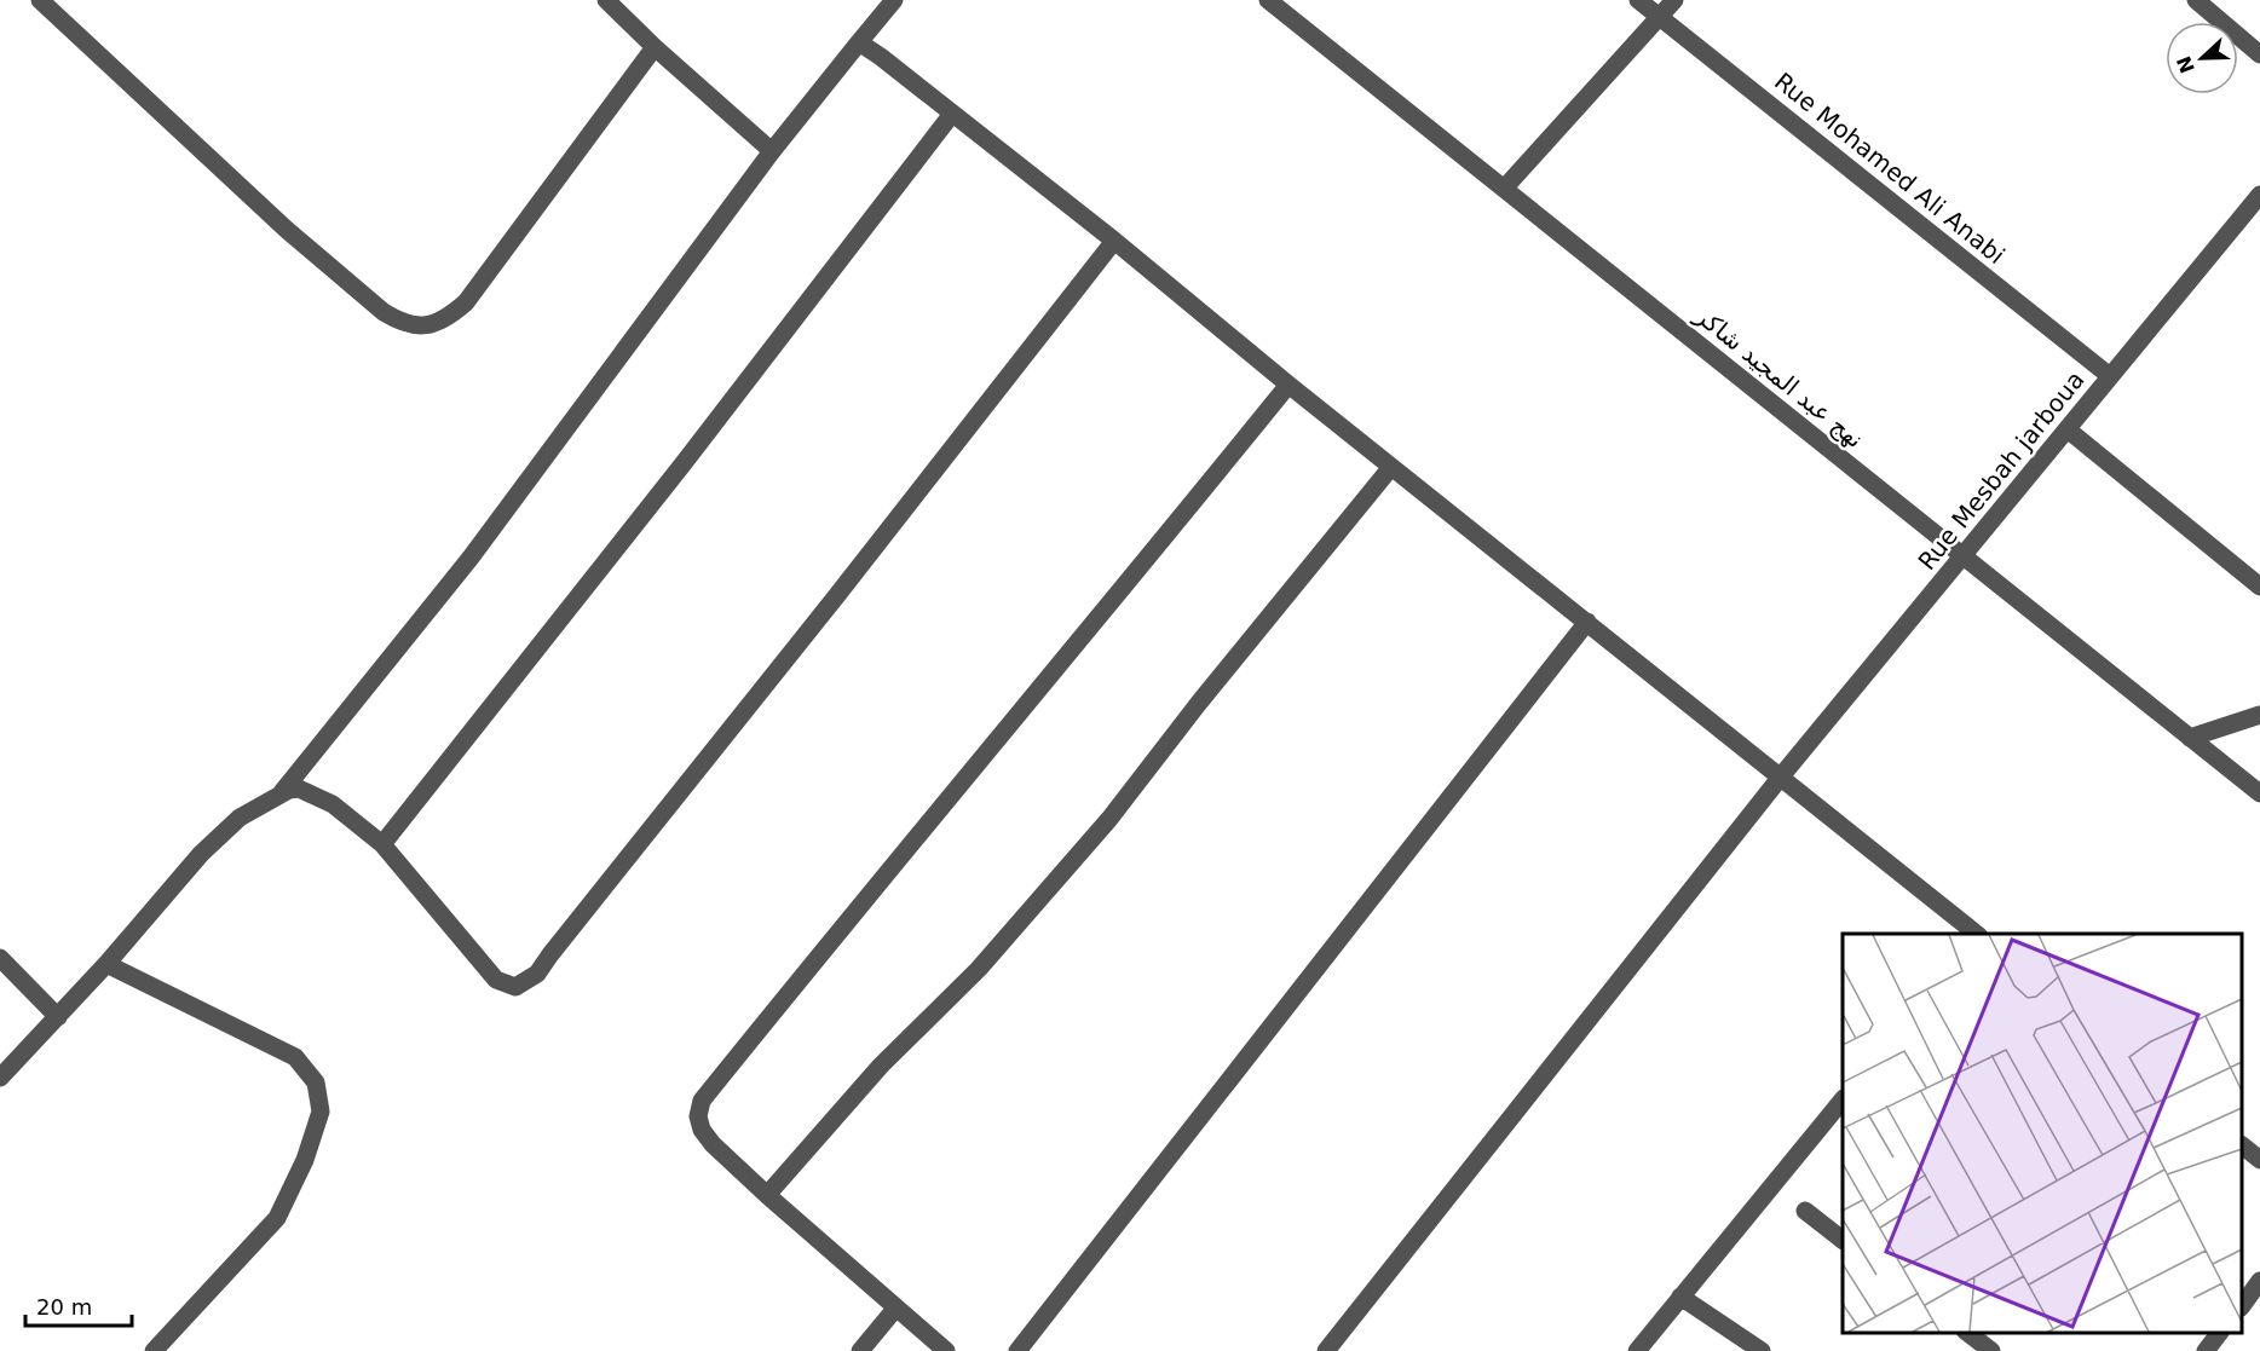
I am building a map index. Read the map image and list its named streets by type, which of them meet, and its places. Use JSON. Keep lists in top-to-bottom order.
{
  "streets": {
    "street": ["Rue Mohamed Ali Anabi", "نهج عبد المجيد شاكر", "Rue Mesbah jarboua"]
  },
  "crossings": [
    ["Rue Mohamed Ali Anabi", "Rue Mesbah jarboua"],
    ["نهج عبد المجيد شاكر", "Rue Mesbah jarboua"]
  ],
  "scale_bar": "20 m",
  "north": "left"
}
